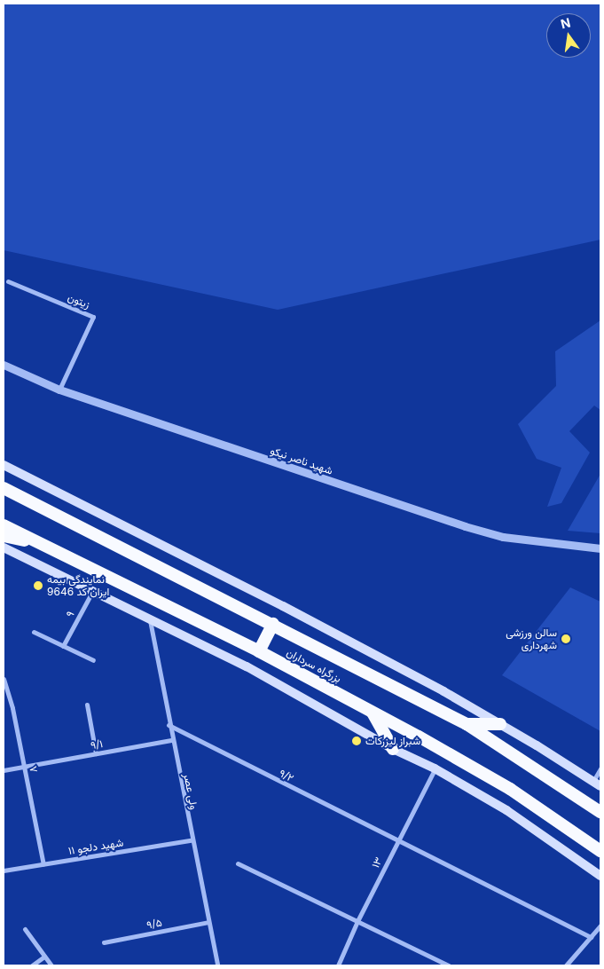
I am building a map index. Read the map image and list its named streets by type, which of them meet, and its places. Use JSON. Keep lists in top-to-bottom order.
{
  "streets": {
    "highway": ["بزرگراه سرداران"],
    "street": [
      "زیتون",
      "شهید ناصر نیکو",
      "۹",
      "۹/۱",
      "۷",
      "۹/۲",
      "ولی عصر",
      "شهید دلجو ۱۱",
      "۱۳",
      "۹/۵"
    ]
  },
  "crossings": [
    ["زیتون", "شهید ناصر نیکو"],
    ["۹/۱", "۷"],
    ["۹/۱", "ولی عصر"],
    ["۷", "شهید دلجو ۱۱"],
    ["۹/۲", "ولی عصر"],
    ["۹/۲", "۱۳"],
    ["ولی عصر", "شهید دلجو ۱۱"],
    ["ولی عصر", "۹/۵"]
  ],
  "places": ["نمایندگی بیمه ایران کد 9646", "سالن ورزشی شهرداری", "شبراز لیزرکات"],
  "north": "top"
}
